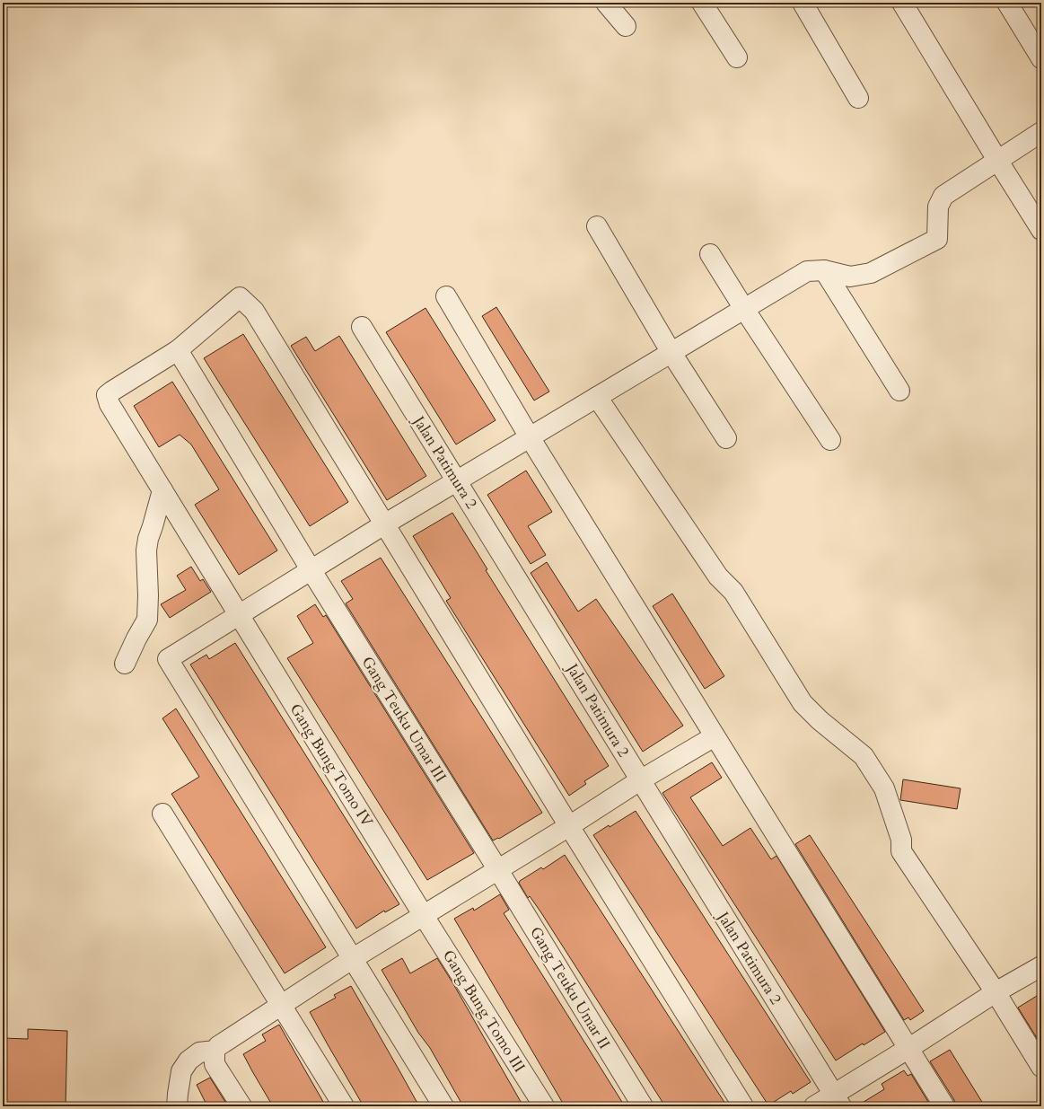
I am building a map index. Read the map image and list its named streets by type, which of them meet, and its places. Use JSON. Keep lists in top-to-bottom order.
{
  "streets": {
    "street": [
      "Jalan Patimura 2",
      "Gang Teuku Umar III",
      "Gang Bung Tomo IV",
      "Gang Teuku Umar II",
      "Gang Bung Tomo III"
    ]
  },
  "crossings": [
    ["Gang Teuku Umar III", "Gang Bung Tomo IV"],
    ["Gang Teuku Umar III", "Gang Teuku Umar II"],
    ["Gang Bung Tomo IV", "Gang Bung Tomo III"]
  ]
}
